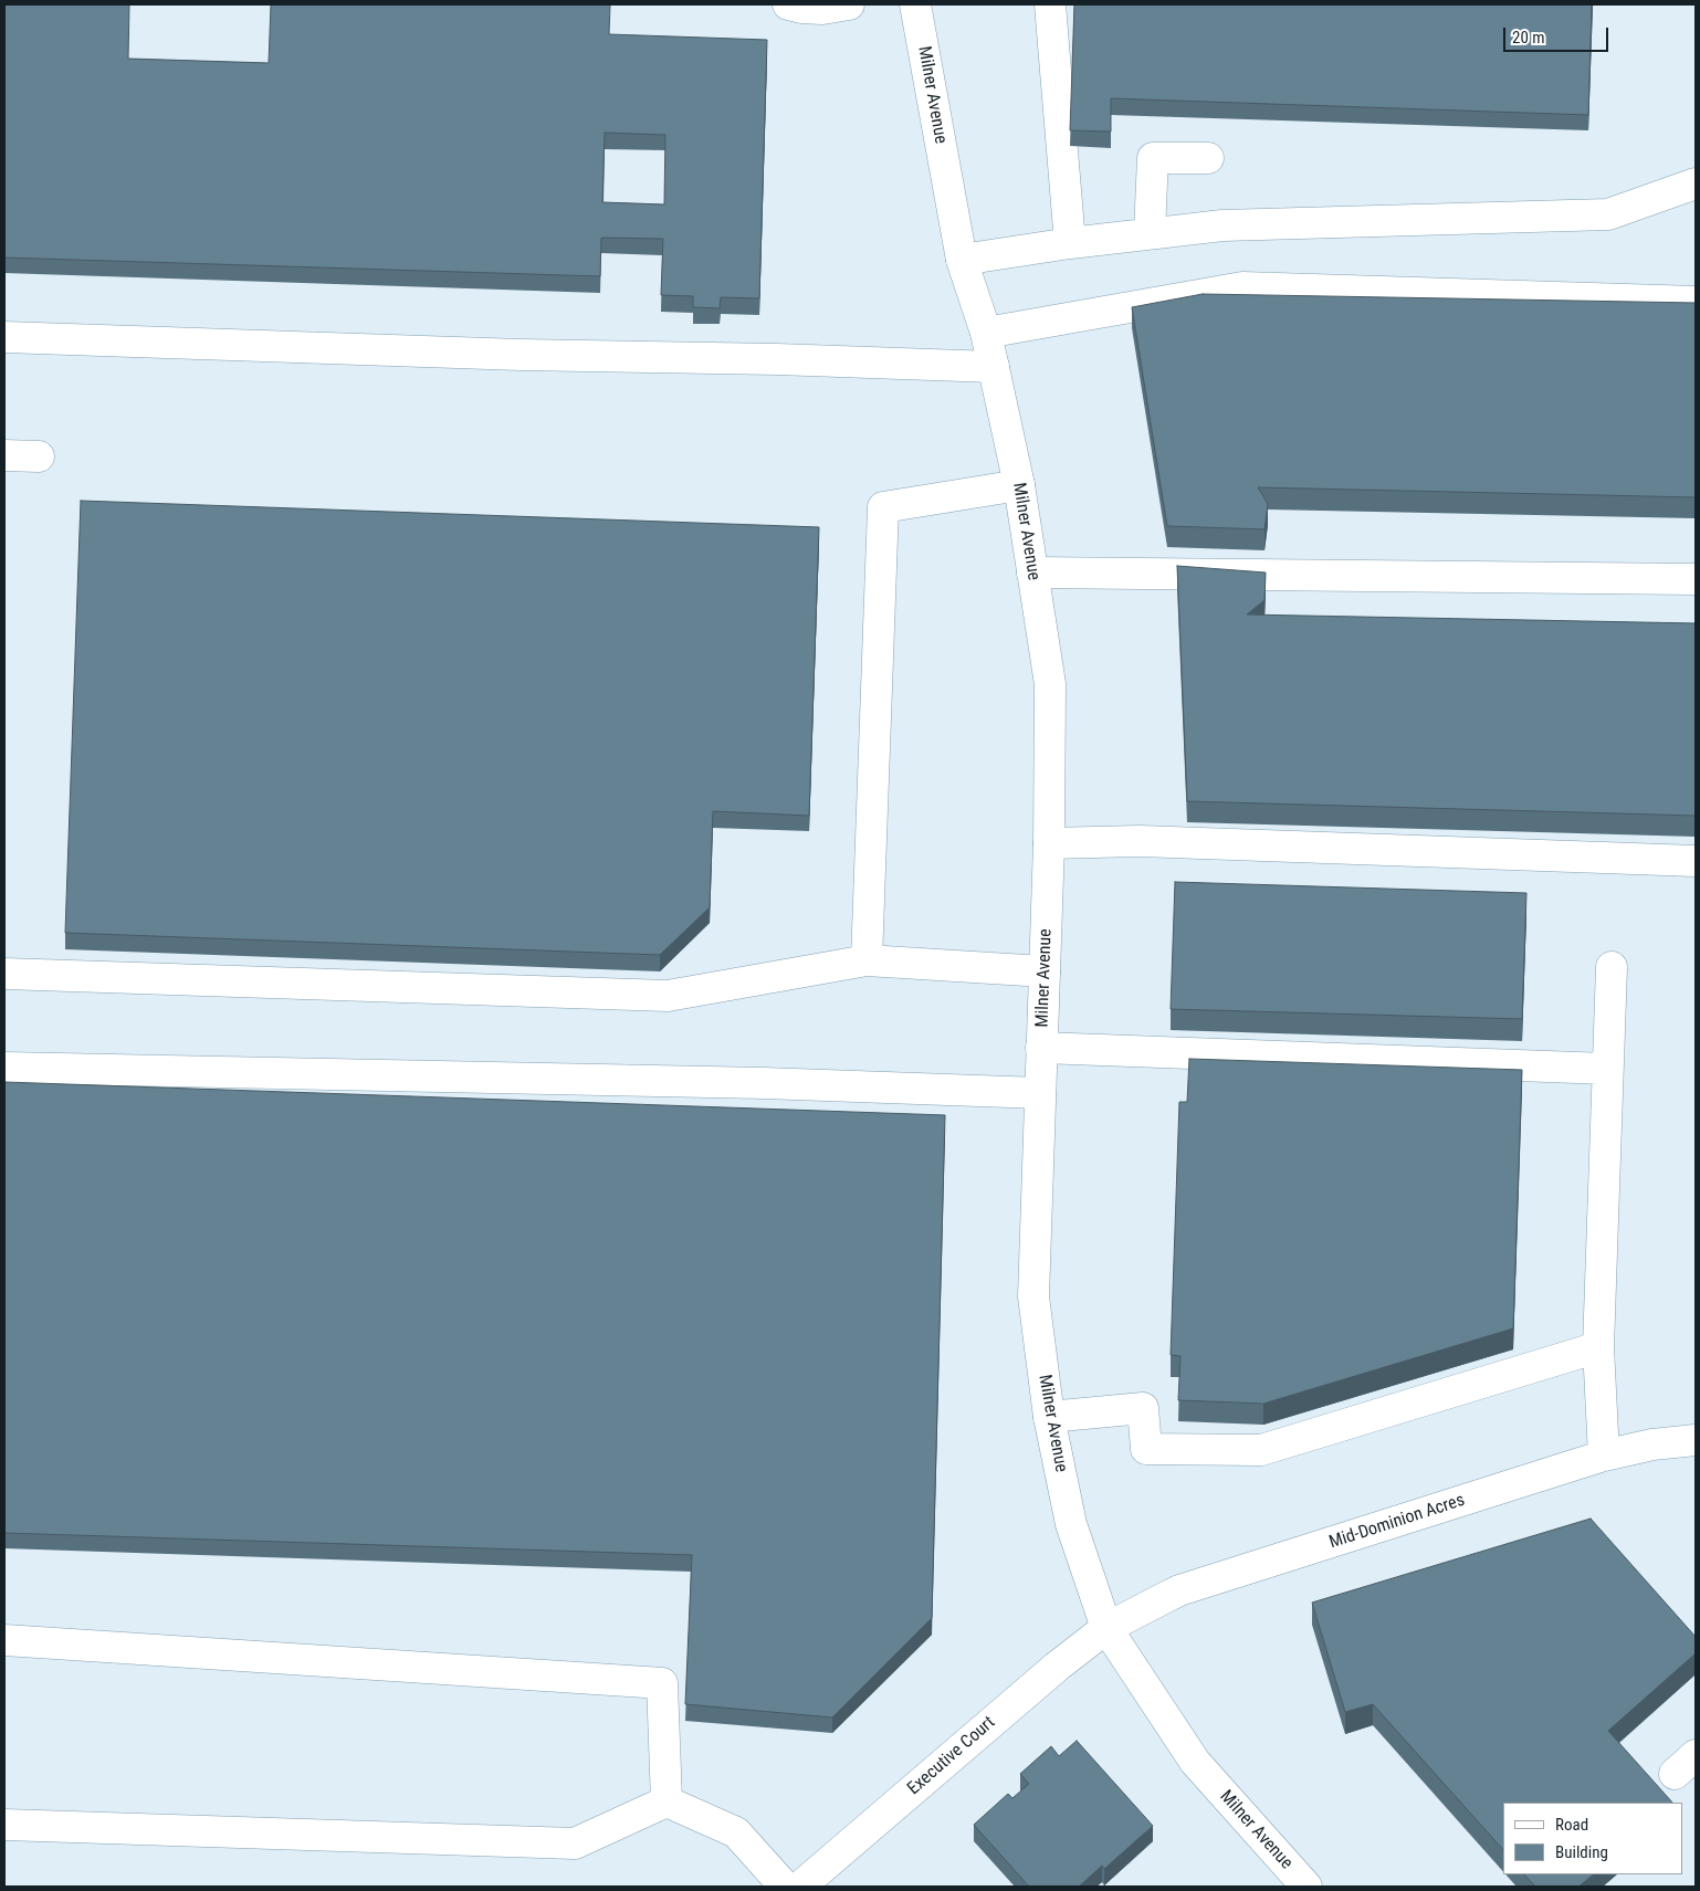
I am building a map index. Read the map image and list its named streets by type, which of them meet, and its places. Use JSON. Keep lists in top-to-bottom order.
{
  "streets": {
    "main road": ["Milner Avenue", "Mid-Dominion Acres", "Executive Court"]
  },
  "crossings": [
    ["Milner Avenue", "Mid-Dominion Acres"],
    ["Milner Avenue", "Executive Court"],
    ["Mid-Dominion Acres", "Executive Court"]
  ],
  "legend": ["Road", "Building"],
  "scale_bar": "20 m"
}
